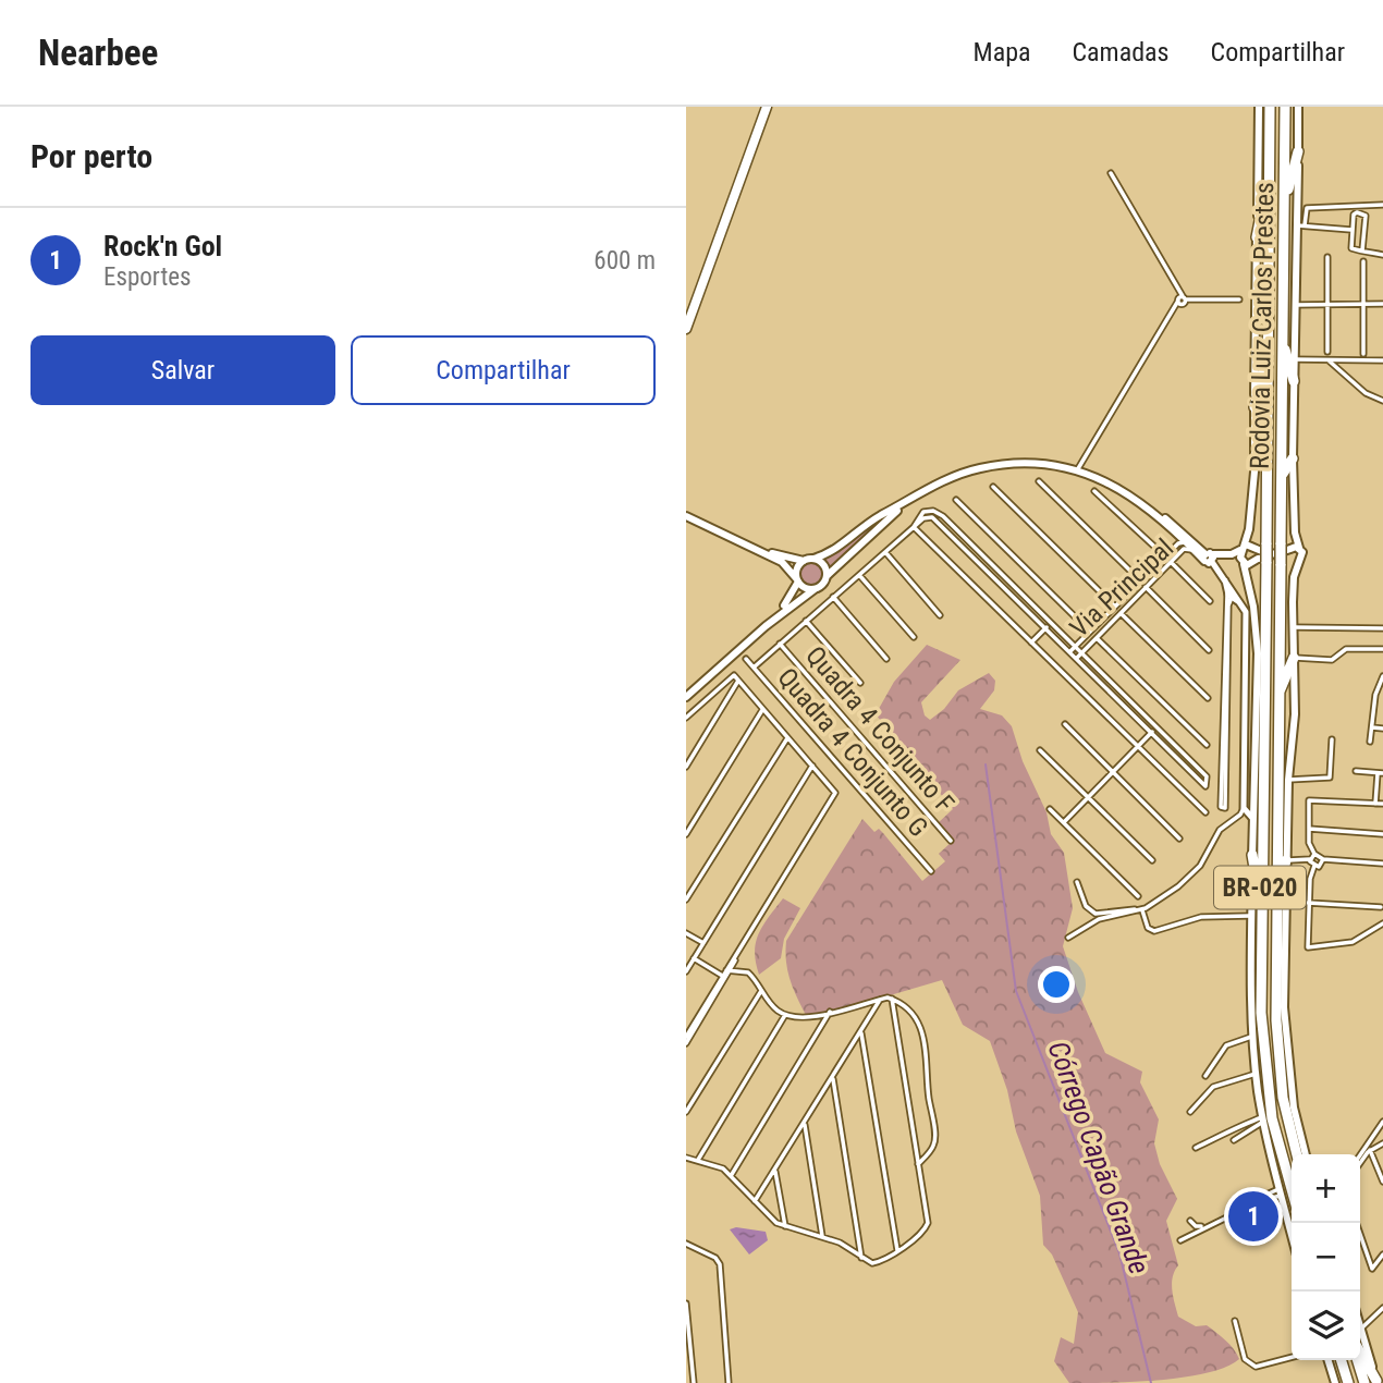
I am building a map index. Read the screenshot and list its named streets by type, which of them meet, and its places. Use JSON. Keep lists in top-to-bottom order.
{
  "streets": {
    "highway": ["Rodovia Luiz Carlos Prestes", "BR-020"],
    "street": ["Via Principal", "Quadra 4 Conjunto F", "Quadra 4 Conjunto G"]
  },
  "crossings": [
    ["Rodovia Luiz Carlos Prestes", "BR-020"]
  ],
  "water": ["Córrego Capão Grande"],
  "page": {
    "header": "Nearbee",
    "nav": ["Mapa", "Camadas", "Compartilhar"],
    "heading": "Por perto",
    "list": [
      {
        "mark": "1",
        "name": "Rock'n Gol",
        "note": "Esportes",
        "value": "600 m"
      }
    ],
    "buttons": ["Salvar", "Compartilhar"],
    "map_buttons": ["+", "−"],
    "pins": "1"
  }
}
